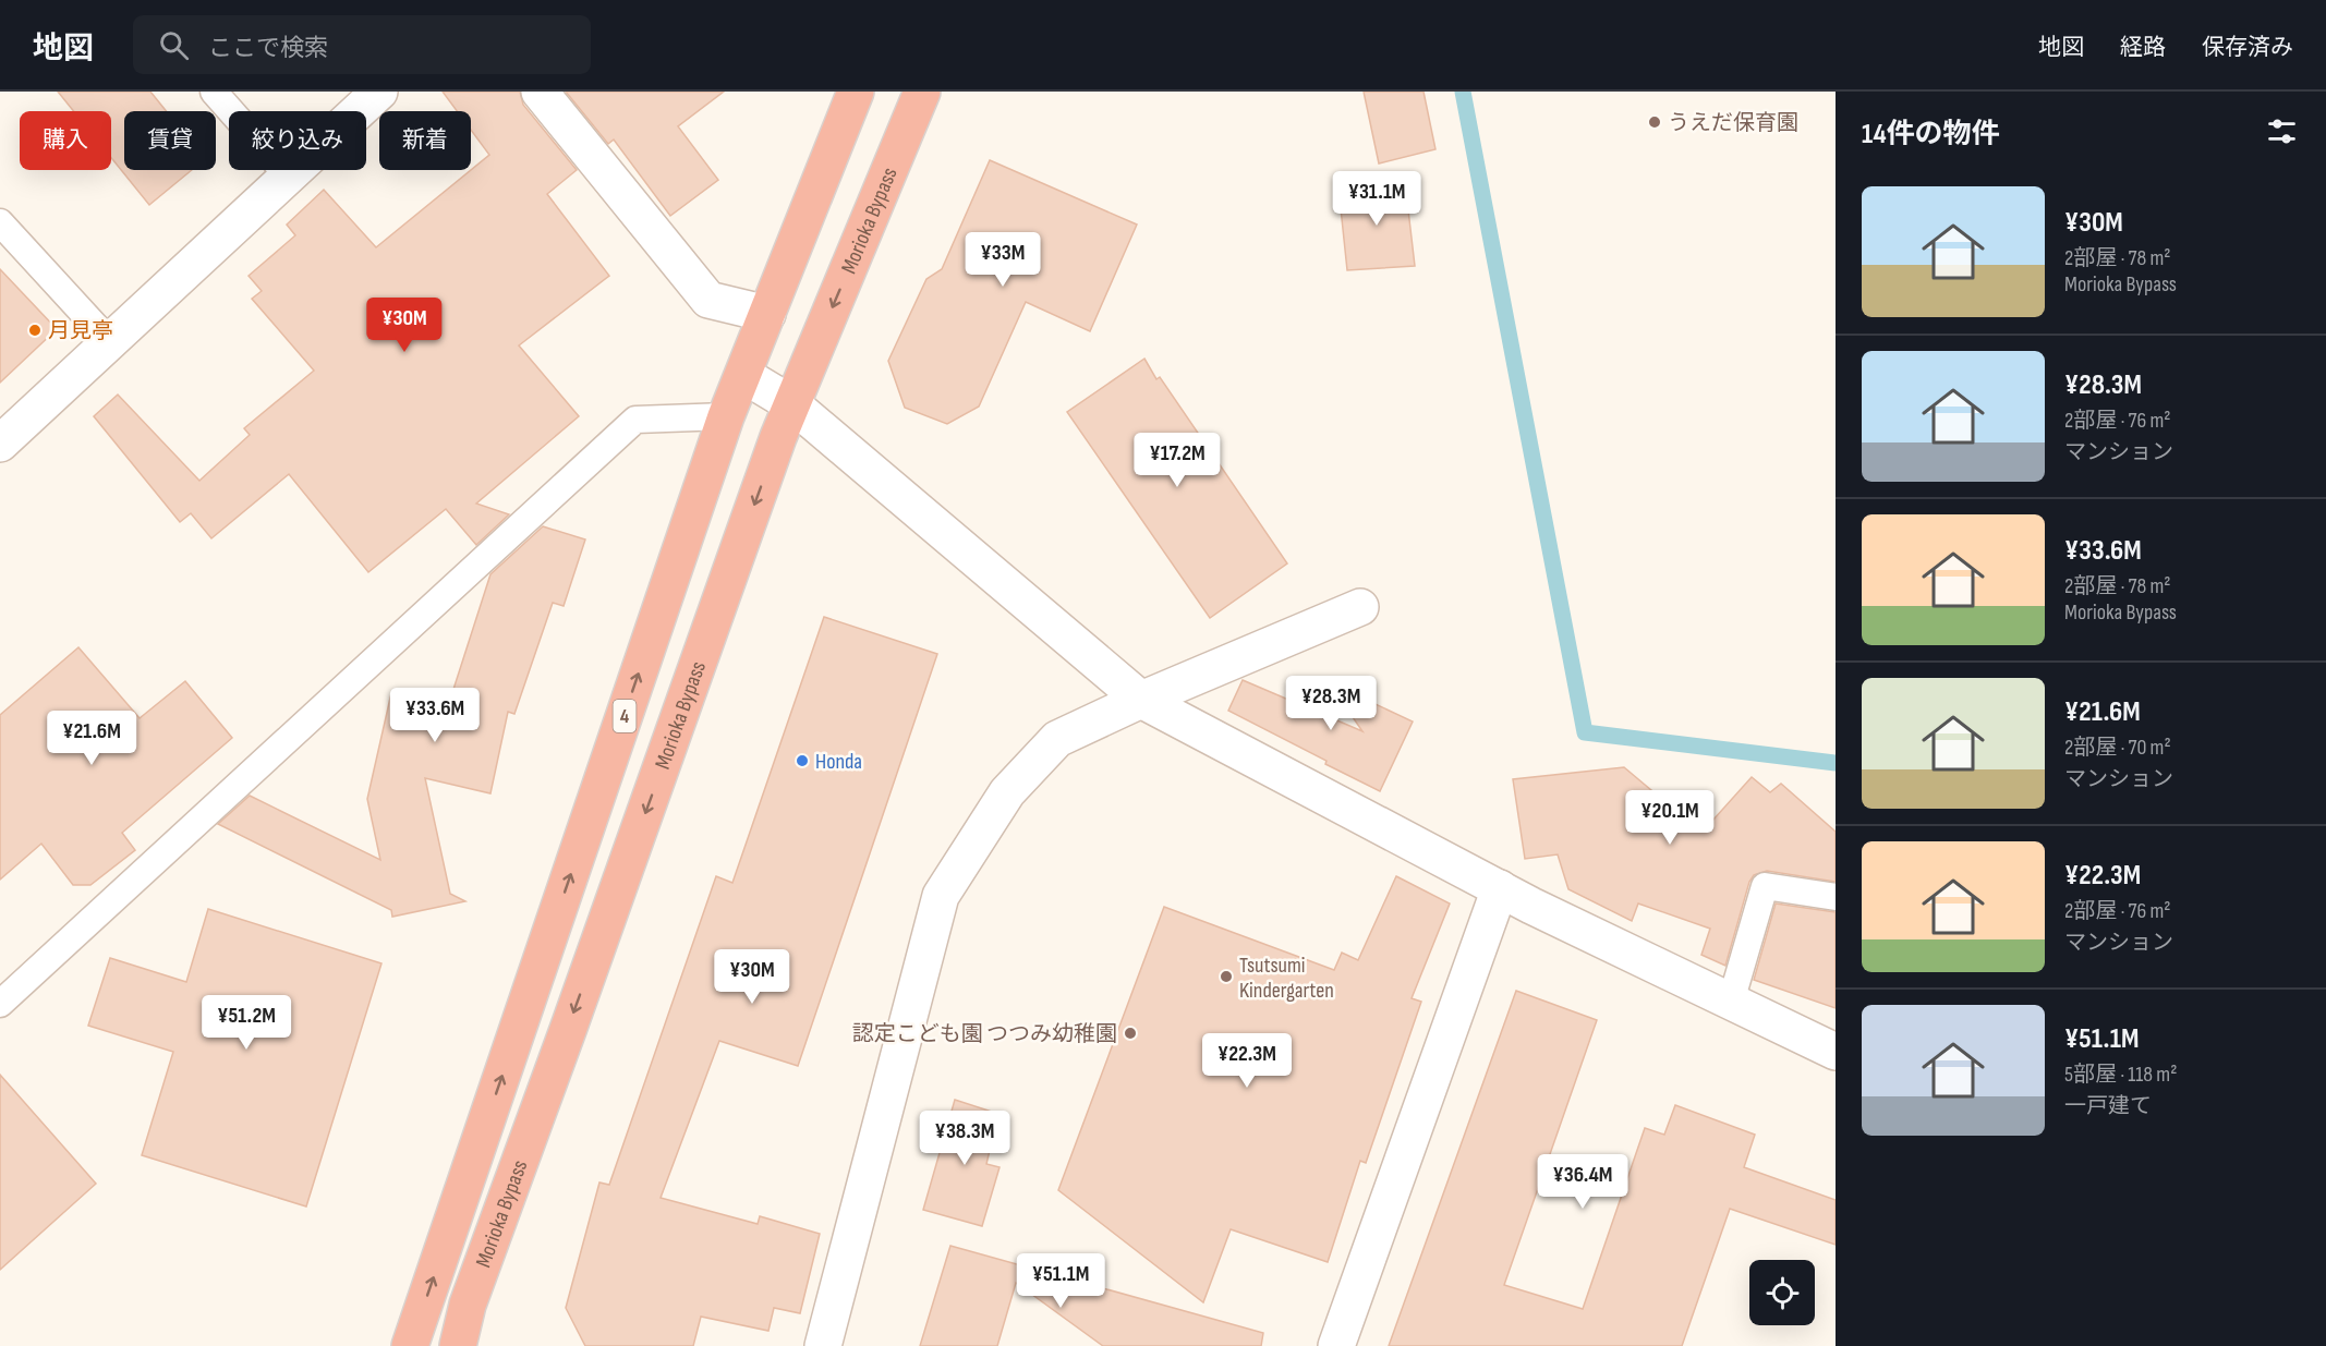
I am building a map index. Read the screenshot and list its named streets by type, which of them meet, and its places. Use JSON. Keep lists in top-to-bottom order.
{
  "streets": {
    "highway": ["Morioka Bypass", "4"]
  },
  "places": [
    "うえだ保育園",
    "月見亭",
    "Honda",
    "Tsutsumi Kindergarten",
    "認定こども園 つつみ幼稚園"
  ],
  "page": {
    "header": "地図",
    "search": "ここで検索",
    "nav": ["地図", "経路", "保存済み"],
    "heading": "14件の物件",
    "chip": [
      "購入",
      "賃貸",
      "絞り込み",
      "新着"
    ],
    "list": [
      {
        "name": "¥30M",
        "note": "2部屋 · 78 m² · Morioka Bypass"
      },
      {
        "name": "¥28.3M",
        "note": "2部屋 · 76 m² · マンション"
      },
      {
        "name": "¥33.6M",
        "note": "2部屋 · 78 m² · Morioka Bypass"
      },
      {
        "name": "¥21.6M",
        "note": "2部屋 · 70 m² · マンション"
      },
      {
        "name": "¥22.3M",
        "note": "2部屋 · 76 m² · マンション"
      },
      {
        "name": "¥51.1M",
        "note": "5部屋 · 118 m² · 一戸建て"
      }
    ],
    "price": [
      "¥31.1M",
      "¥33M",
      "¥30M",
      "¥17.2M",
      "¥28.3M",
      "¥33.6M",
      "¥21.6M",
      "¥20.1M",
      "¥30M",
      "¥51.2M",
      "¥22.3M",
      "¥38.3M",
      "¥36.4M",
      "¥51.1M"
    ]
  }
}
